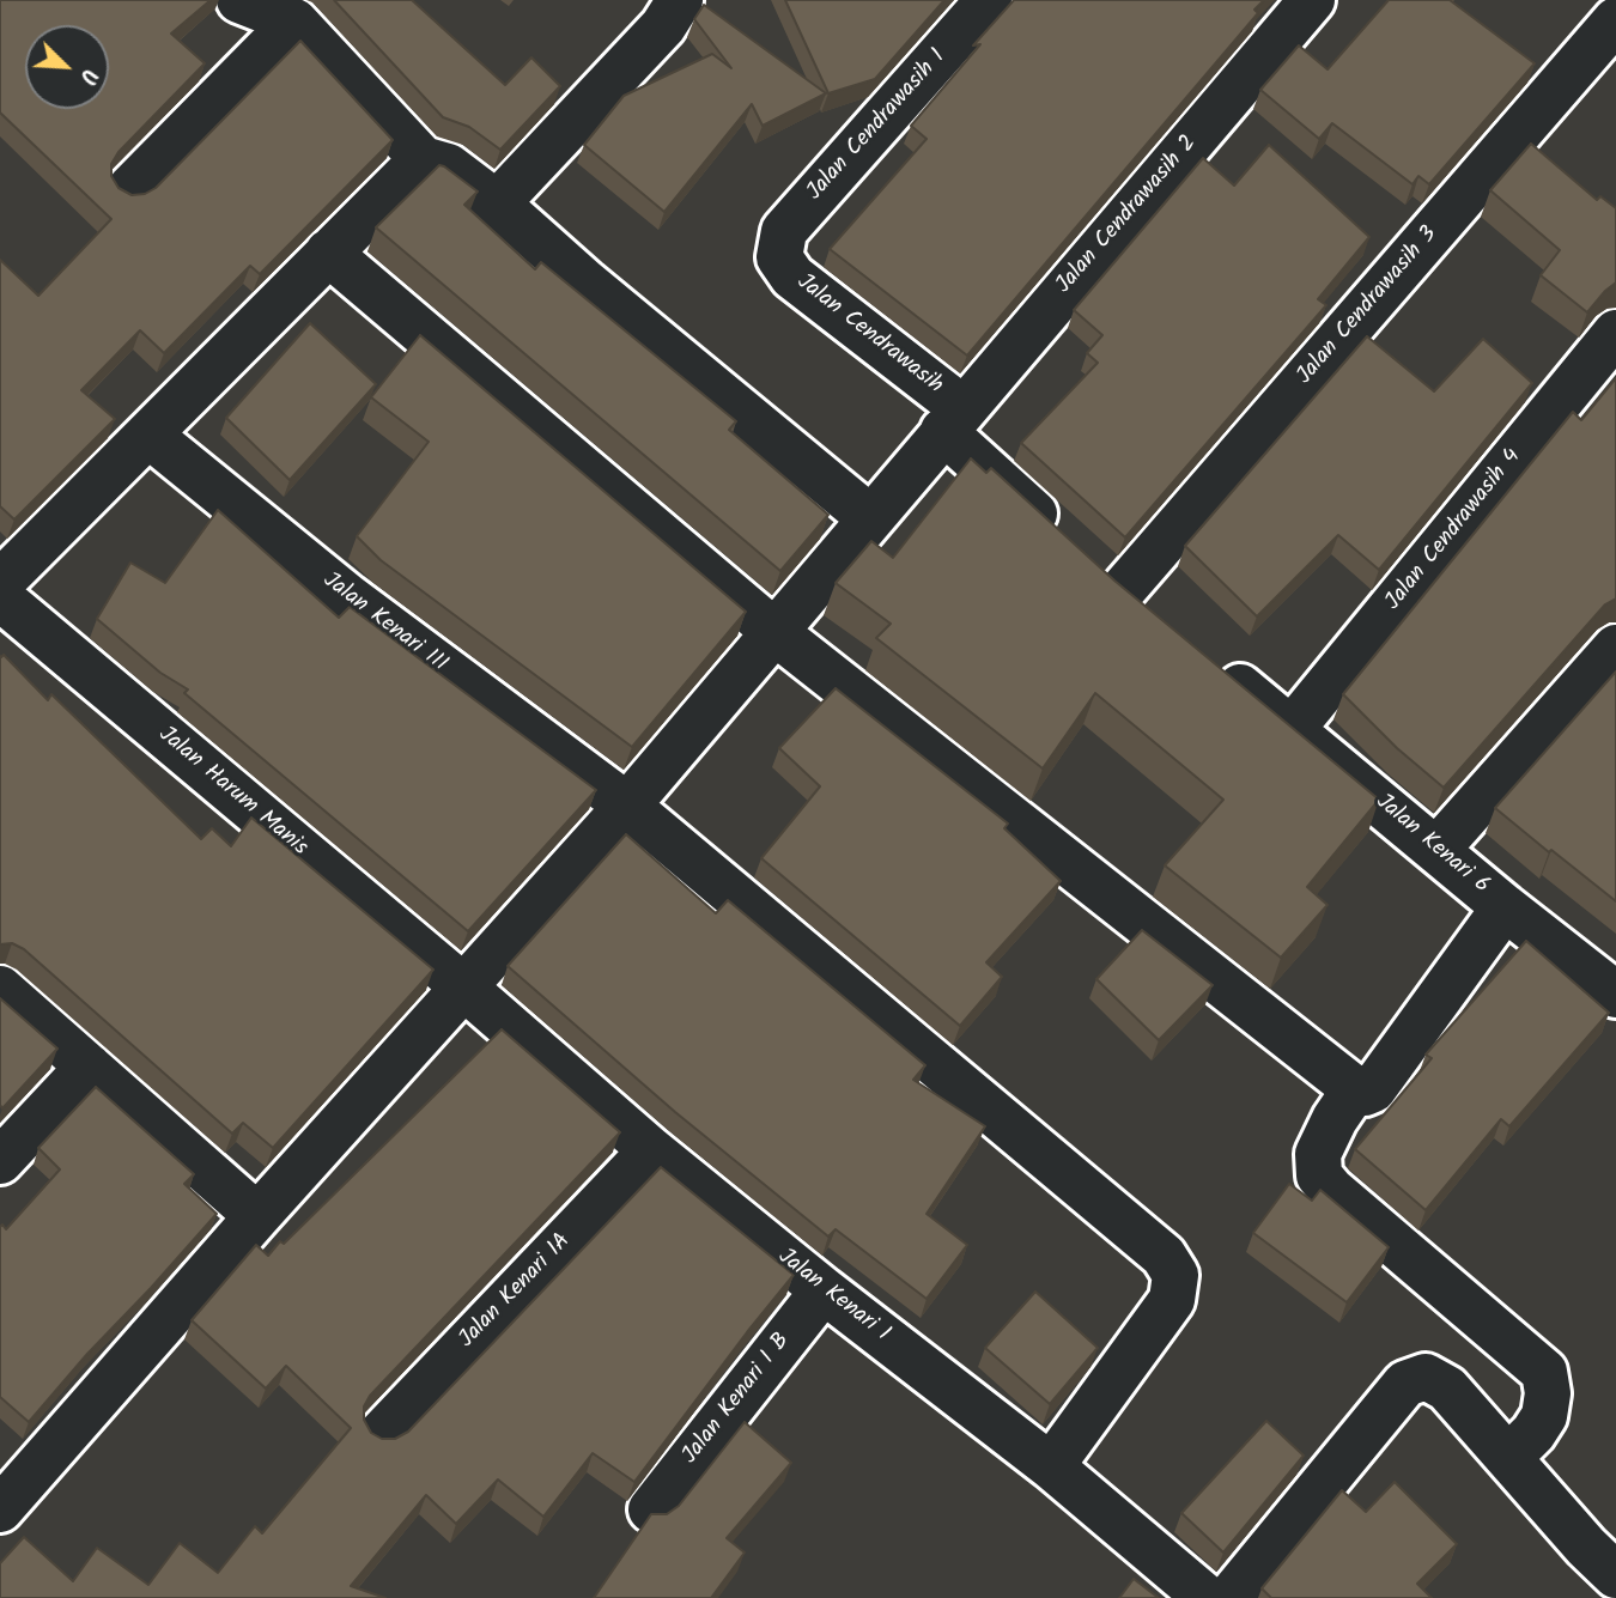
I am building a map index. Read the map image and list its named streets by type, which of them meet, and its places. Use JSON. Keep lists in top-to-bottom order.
{
  "streets": {
    "street": [
      "Jalan Cendrawasih 1",
      "Jalan Cendrawasih 2",
      "Jalan Cendrawasih 3",
      "Jalan Cendrawasih",
      "Jalan Cendrawasih 4",
      "Jalan Kenari III",
      "Jalan Harum Manis",
      "Jalan Kenari 6",
      "Jalan Kenari 1A",
      "Jalan Kenari 1",
      "Jalan Kenari I B"
    ]
  },
  "crossings": [
    ["Jalan Cendrawasih 1", "Jalan Cendrawasih"],
    ["Jalan Cendrawasih 2", "Jalan Cendrawasih"],
    ["Jalan Cendrawasih 2", "Jalan Kenari III"],
    ["Jalan Cendrawasih 2", "Jalan Harum Manis"],
    ["Jalan Cendrawasih 2", "Jalan Kenari 1"],
    ["Jalan Cendrawasih 4", "Jalan Kenari 6"],
    ["Jalan Kenari III", "Jalan Kenari 1"],
    ["Jalan Harum Manis", "Jalan Kenari 1"],
    ["Jalan Kenari 1A", "Jalan Kenari 1"],
    ["Jalan Kenari 1", "Jalan Kenari I B"]
  ],
  "north": "bottom right"
}
